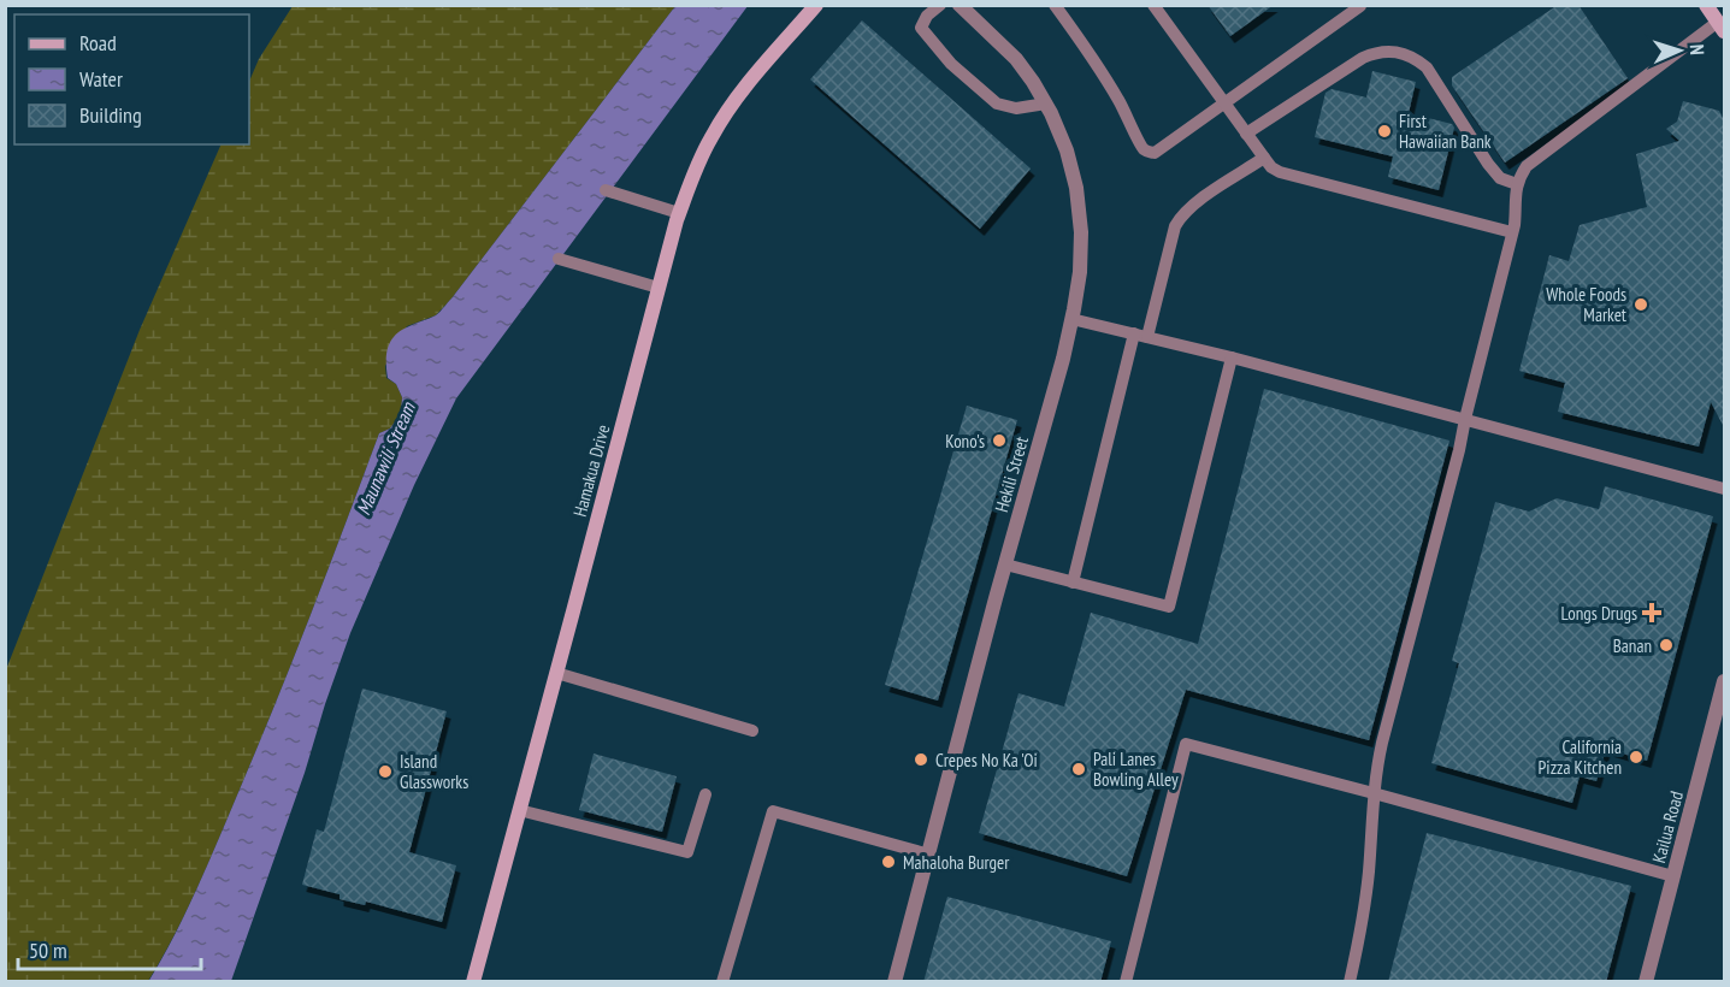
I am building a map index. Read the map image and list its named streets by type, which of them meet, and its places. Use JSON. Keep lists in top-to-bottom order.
{
  "streets": {
    "main road": ["Hamakua Drive"],
    "street": ["Hekili Street", "Kailua Road"]
  },
  "water": ["Maunawili Stream"],
  "places": {
    "other": [
      "First Hawaiian Bank",
      "Whole Foods Market",
      "Kono's",
      "Banan",
      "California Pizza Kitchen",
      "Crepes No Ka 'Oi",
      "Pali Lanes Bowling Alley",
      "Island Glassworks",
      "Mahaloha Burger"
    ],
    "health": ["Longs Drugs"]
  },
  "legend": ["Road", "Water", "Building"],
  "scale_bar": "50 m",
  "north": "right"
}
